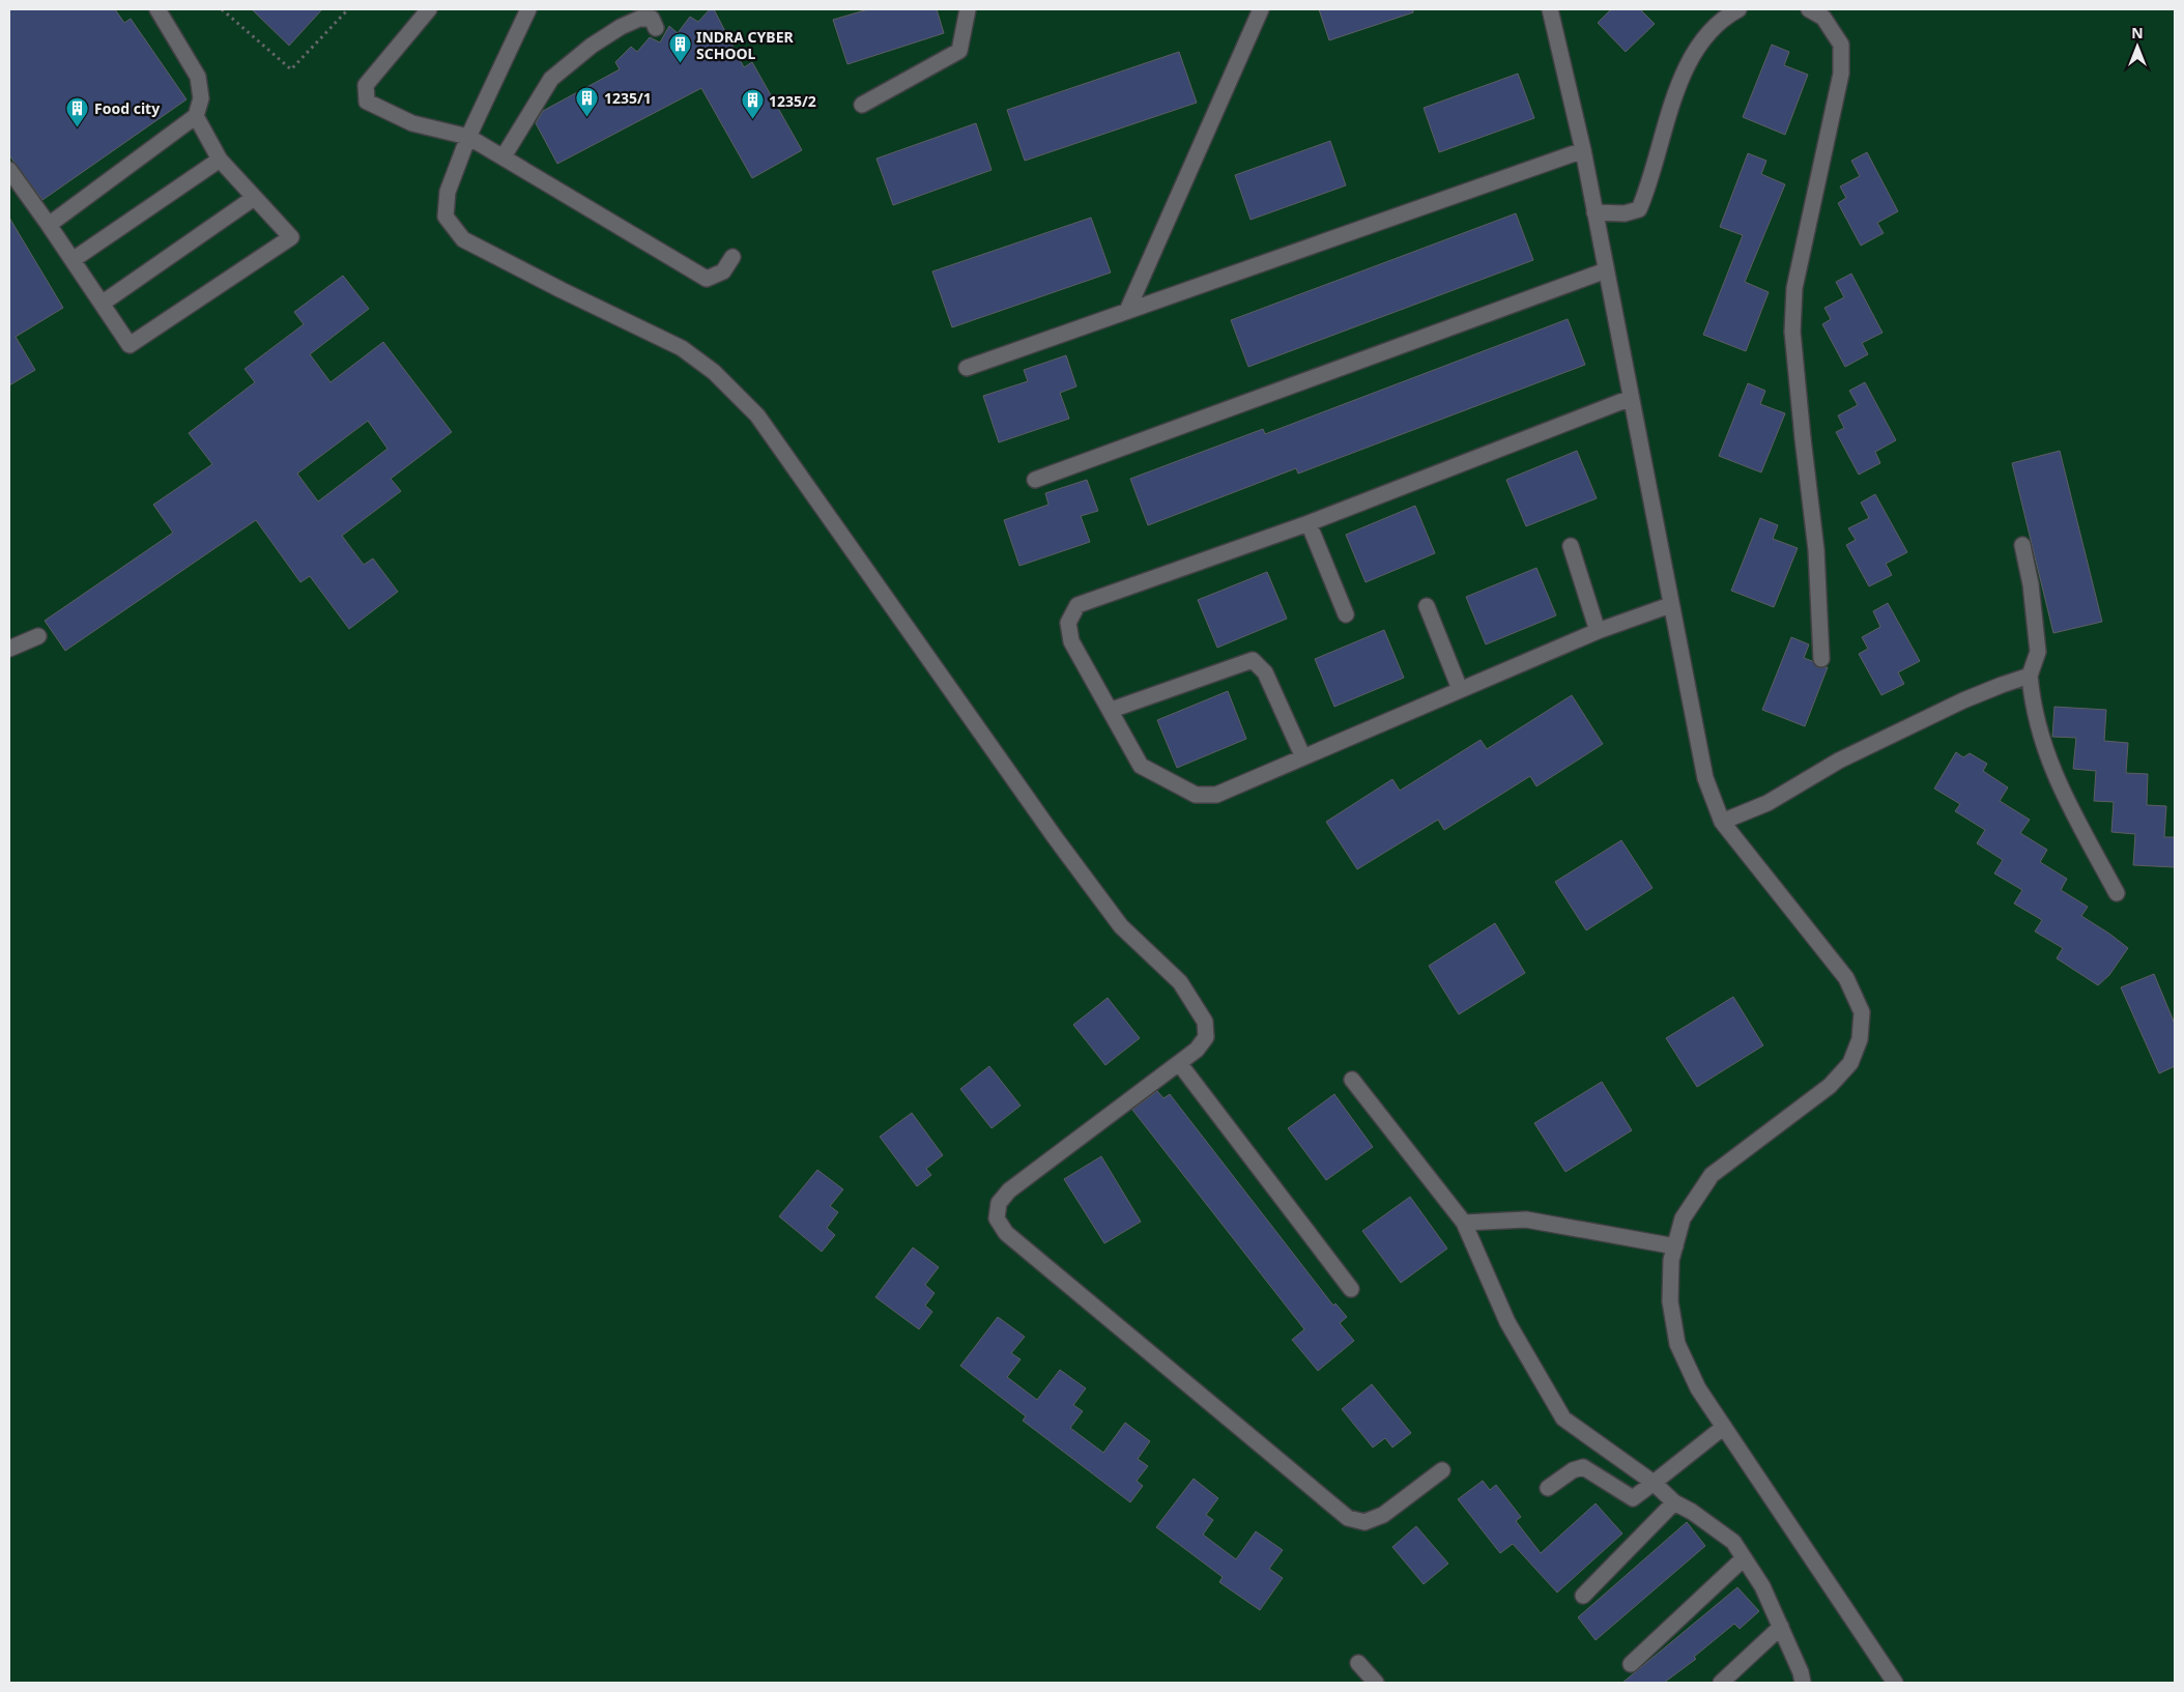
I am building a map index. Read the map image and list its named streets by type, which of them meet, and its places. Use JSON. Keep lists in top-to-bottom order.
{
  "places": {
    "building": [
      "INDRA CYBER SCHOOL",
      "1235/1",
      "1235/2",
      "Food city"
    ]
  },
  "north": "top"
}
